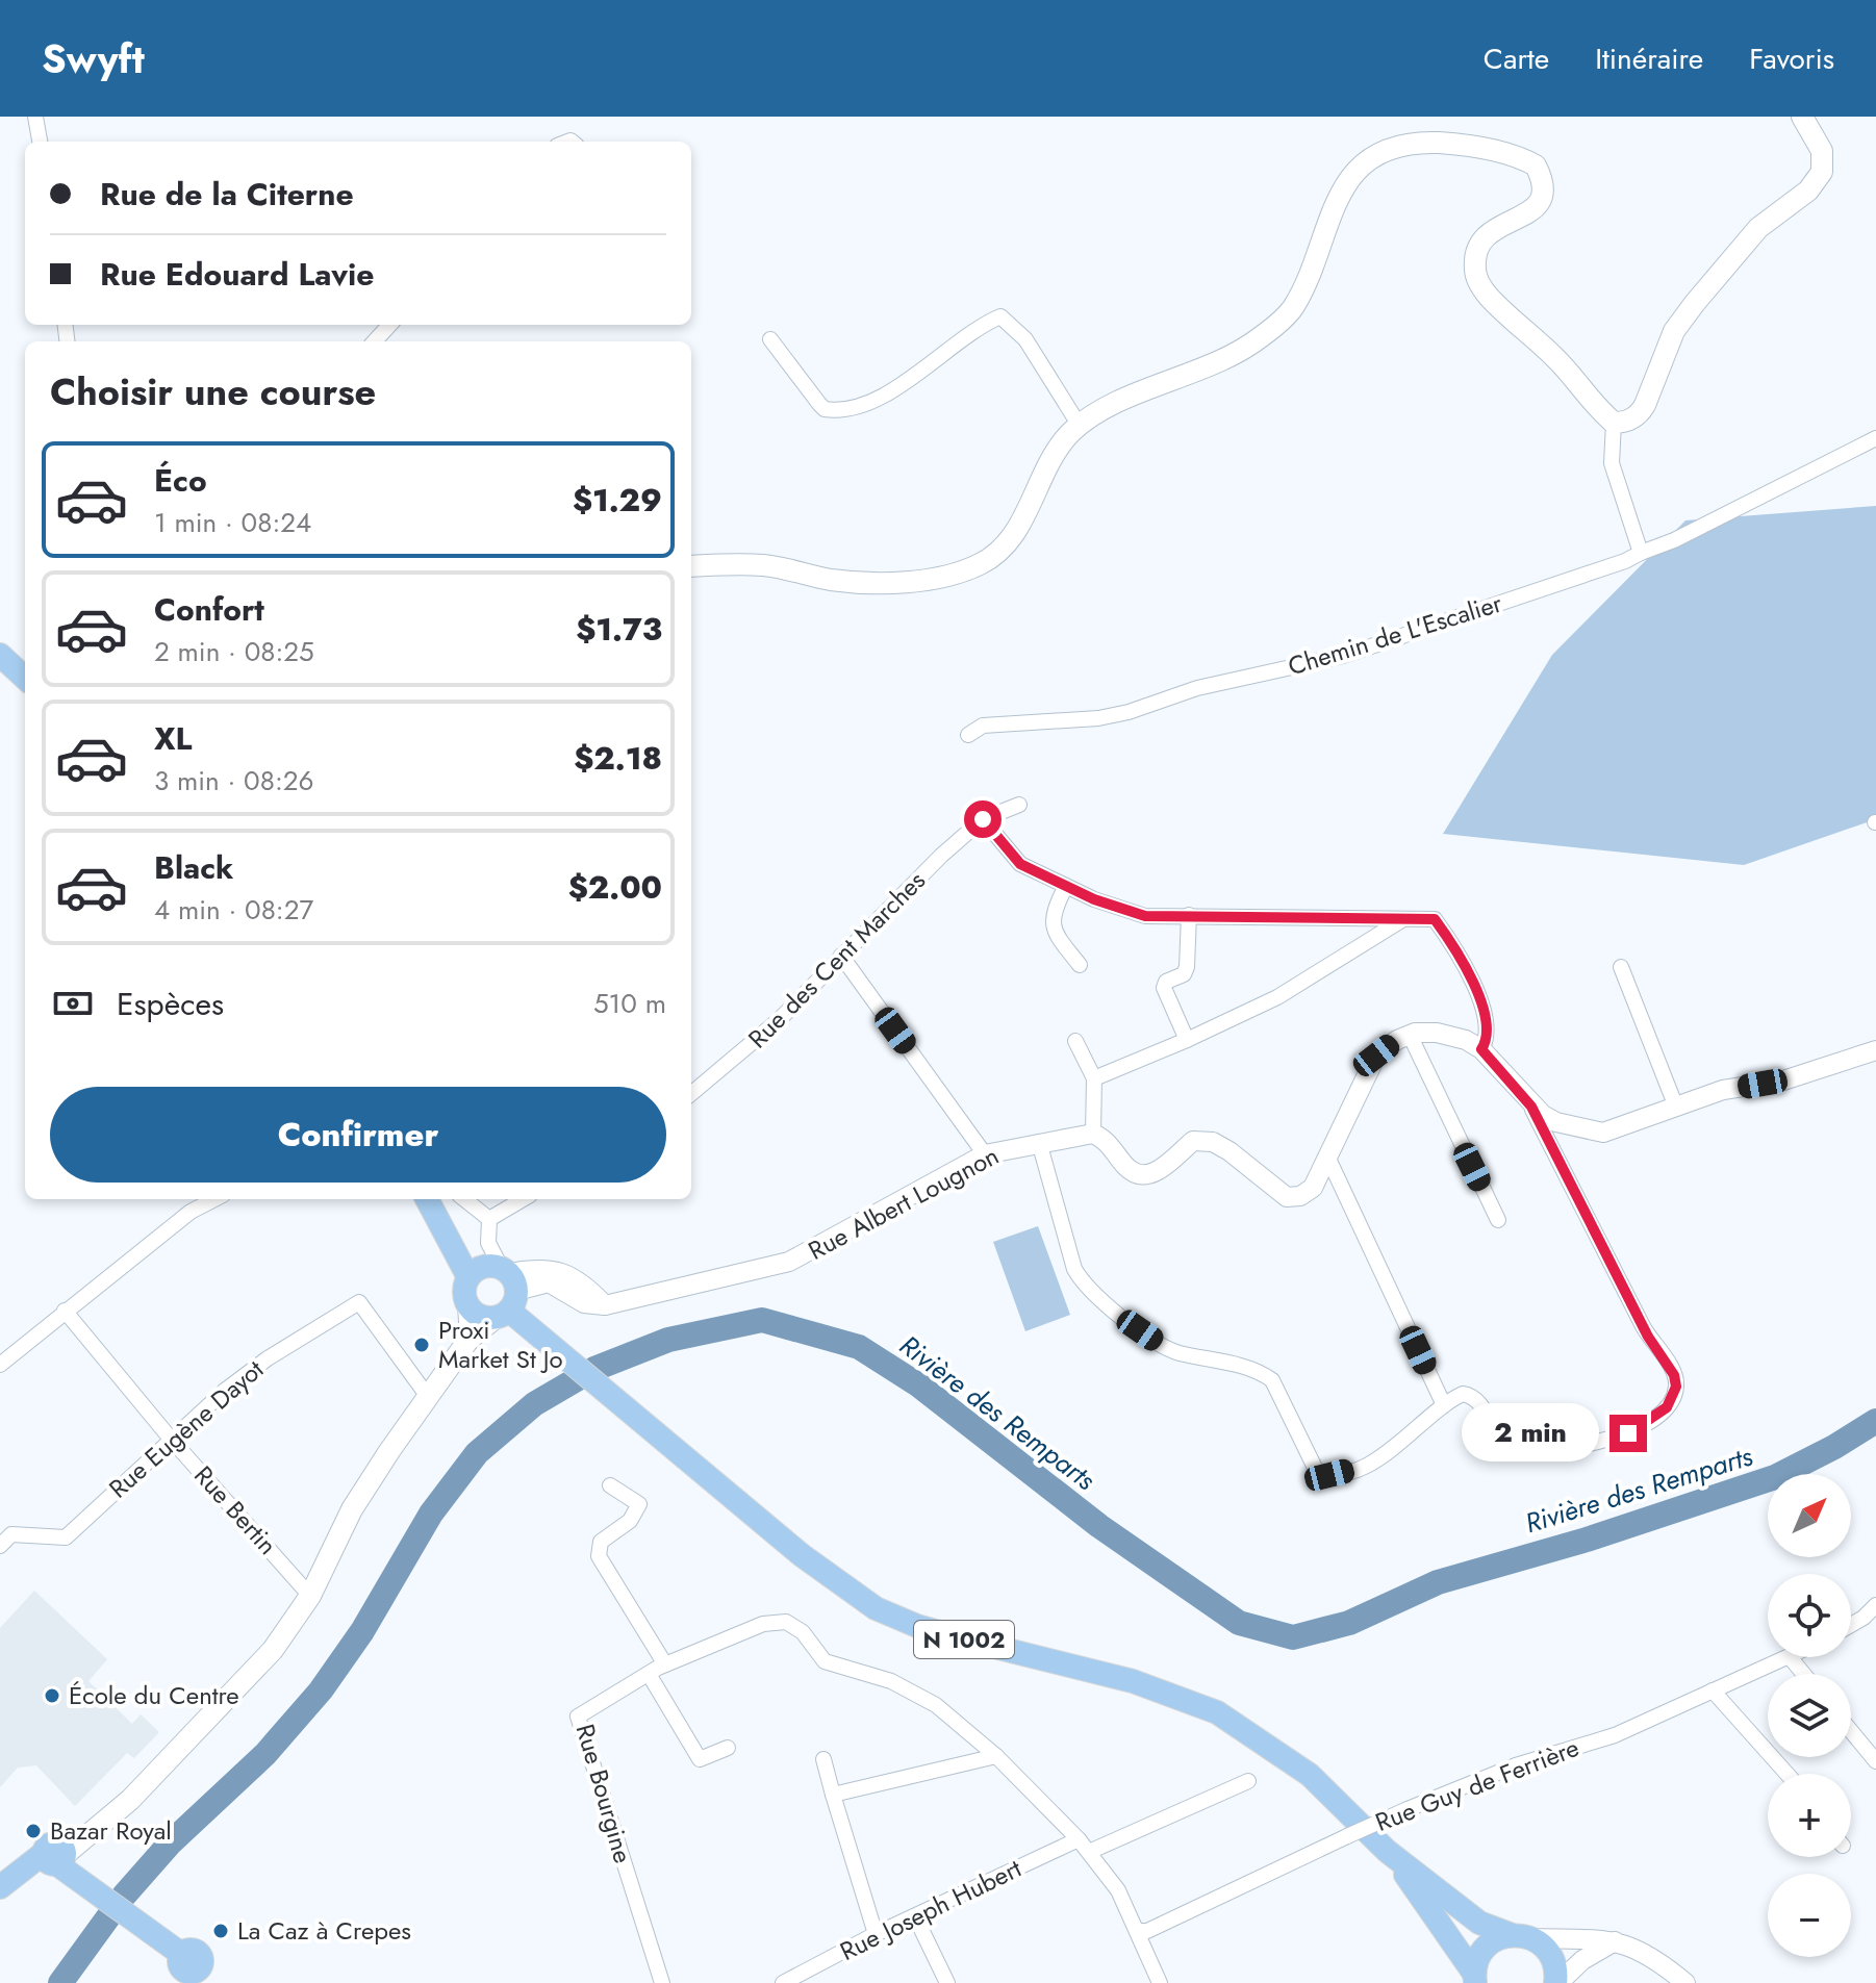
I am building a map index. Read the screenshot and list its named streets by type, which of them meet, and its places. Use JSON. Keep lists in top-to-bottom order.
{
  "streets": {
    "main road": ["N 1002"],
    "street": [
      "Chemin de L'Escalier",
      "Rue des Cent Marches",
      "Rue Albert Lougnon",
      "Rue Eugène Dayot",
      "Rue Bertin",
      "Rue Guy de Ferrière",
      "Rue Bourgine",
      "Rue Joseph Hubert"
    ]
  },
  "crossings": [
    ["Rue Albert Lougnon", "N 1002"],
    ["Rue Eugène Dayot", "Rue Bertin"],
    ["Rue Guy de Ferrière", "Rue Bourgine"],
    ["Rue Bourgine", "Rue Joseph Hubert"]
  ],
  "water": ["Rivière des Remparts"],
  "places": [
    "Proxi Market St Jo",
    "École du Centre",
    "Bazar Royal",
    "La Caz à Crepes"
  ],
  "north": "top right",
  "page": {
    "header": "Swyft",
    "nav": ["Carte", "Itinéraire", "Favoris"],
    "banner": ["Rue de la Citerne", "Rue Edouard Lavie"],
    "heading": "Choisir une course",
    "list": [
      {
        "name": "Éco",
        "note": "1 min · 08:24",
        "value": "$1.29"
      },
      {
        "name": "Confort",
        "note": "2 min · 08:25",
        "value": "$1.73"
      },
      {
        "name": "XL",
        "note": "3 min · 08:26",
        "value": "$2.18"
      },
      {
        "name": "Black",
        "note": "4 min · 08:27",
        "value": "$2.00"
      }
    ],
    "pay": ["Espèces", "510 m"],
    "buttons": "Confirmer",
    "bubble": "2 min",
    "map_buttons": ["+", "−"]
  }
}
